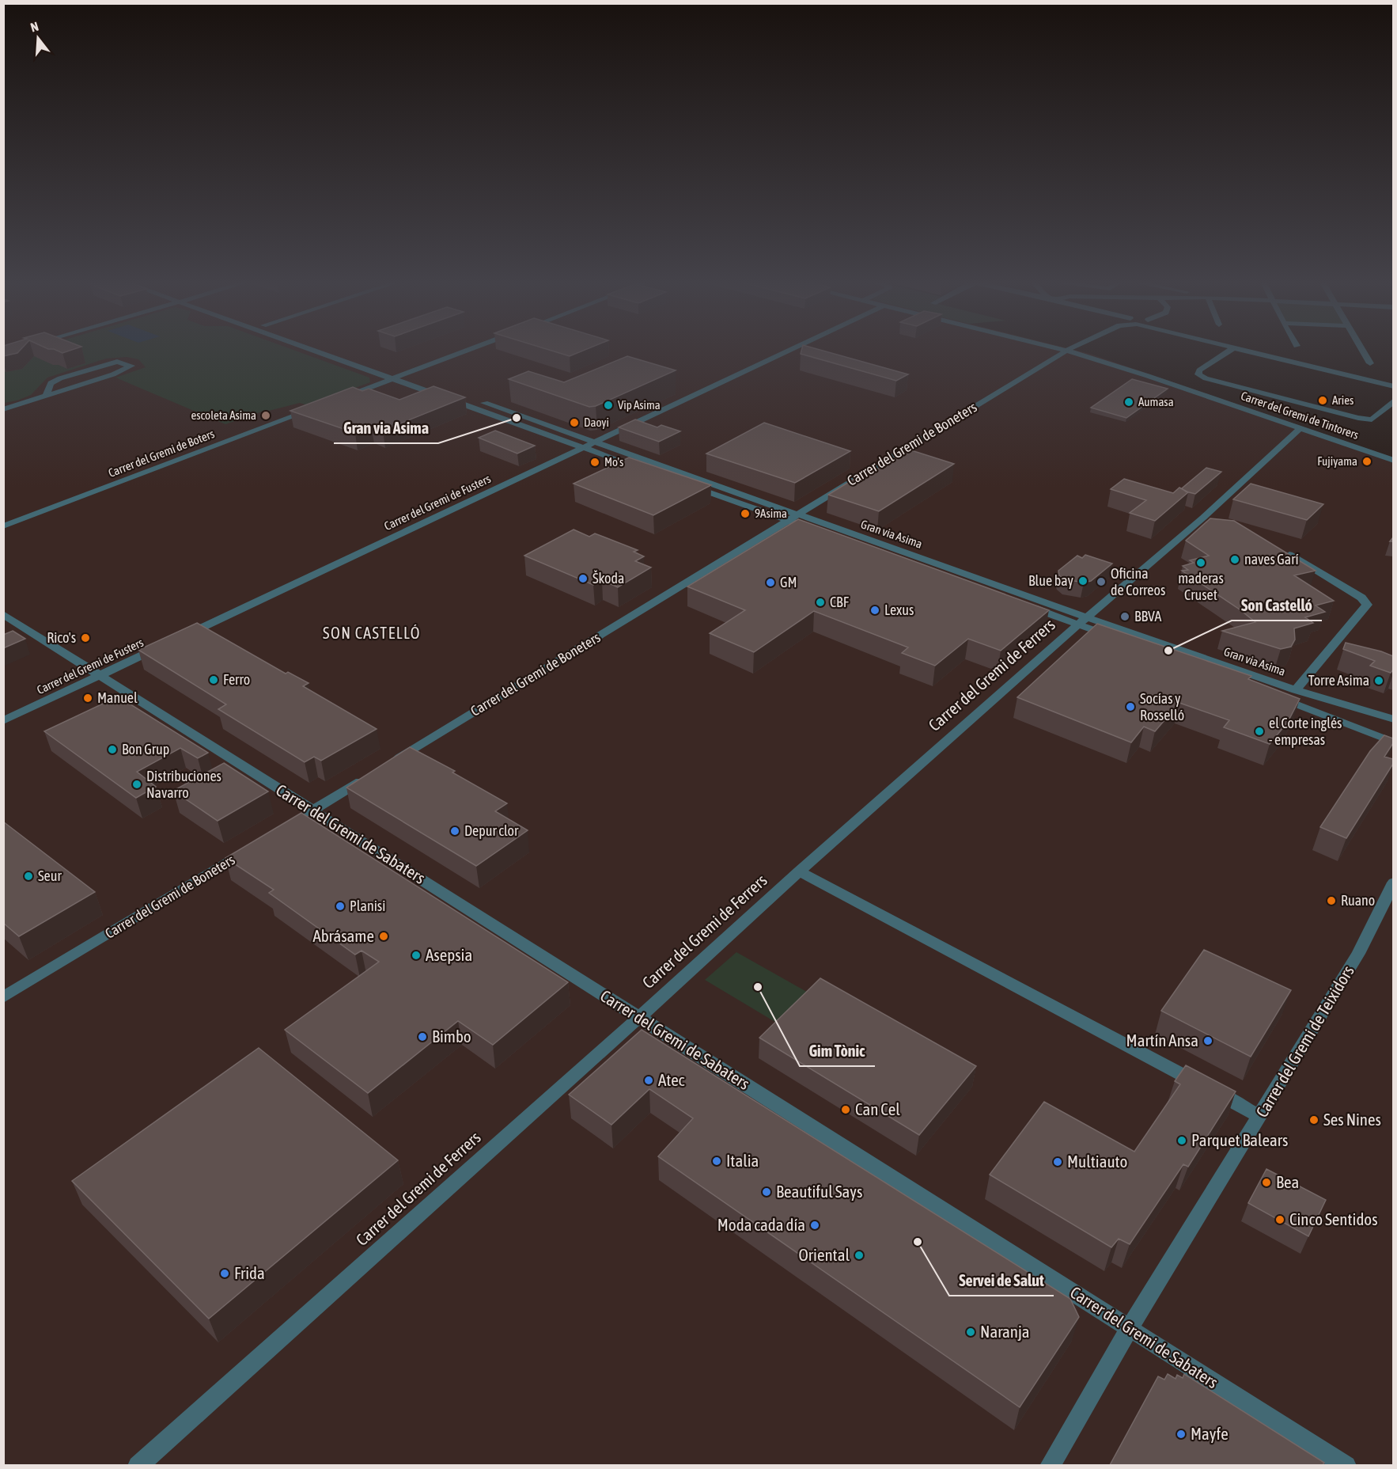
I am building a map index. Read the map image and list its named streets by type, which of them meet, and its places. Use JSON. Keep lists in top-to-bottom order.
{
  "streets": {
    "street": [
      "Carrer del Gremi de Tintorers",
      "Carrer del Gremi de Boneters",
      "Carrer del Gremi de Boters",
      "Carrer del Gremi de Fusters",
      "Gran via Asima",
      "Carrer del Gremi de Ferrers",
      "Carrer del Gremi de Sabaters",
      "Carrer del Gremi de Teixidors"
    ]
  },
  "crossings": [
    ["Carrer del Gremi de Tintorers", "Carrer del Gremi de Boneters"],
    ["Carrer del Gremi de Tintorers", "Carrer del Gremi de Ferrers"],
    ["Carrer del Gremi de Boneters", "Gran via Asima"],
    ["Carrer del Gremi de Fusters", "Gran via Asima"],
    ["Carrer del Gremi de Fusters", "Carrer del Gremi de Sabaters"],
    ["Gran via Asima", "Carrer del Gremi de Ferrers"],
    ["Carrer del Gremi de Ferrers", "Carrer del Gremi de Sabaters"],
    ["Carrer del Gremi de Sabaters", "Carrer del Gremi de Teixidors"]
  ],
  "districts": ["SON CASTELLÓ"],
  "places": [
    "Aries",
    "Aumasa",
    "Vip Asima",
    "escoleta Asima",
    "Gran via Asima",
    "Daoyi",
    "Fujiyama",
    "Mo's",
    "9Asima",
    "naves Garí",
    "maderas Cruset",
    "Škoda",
    "Blue bay",
    "Oficina de Correos",
    "GM",
    "CBF",
    "Lexus",
    "BBVA",
    "Rico's",
    "Son Castelló",
    "Ferro",
    "Torre Asima",
    "Manuel",
    "Socías y Rosselló",
    "el Corte inglés - empresas",
    "Bon Grup",
    "Distribuciones Navarro",
    "Depur clor",
    "Seur",
    "Ruano",
    "Planisi",
    "Abrásame",
    "Asepsia",
    "Gim Tònic",
    "Bimbo",
    "Martín Ansa",
    "Atec",
    "Can Cel",
    "Ses Nines",
    "Parquet Balears",
    "Italia",
    "Multiauto",
    "Bea",
    "Beautiful Says",
    "Cinco Sentidos",
    "Moda cada día",
    "Servei de Salut",
    "Oriental",
    "Frida",
    "Naranja",
    "Mayfe"
  ],
  "north": "top"
}
